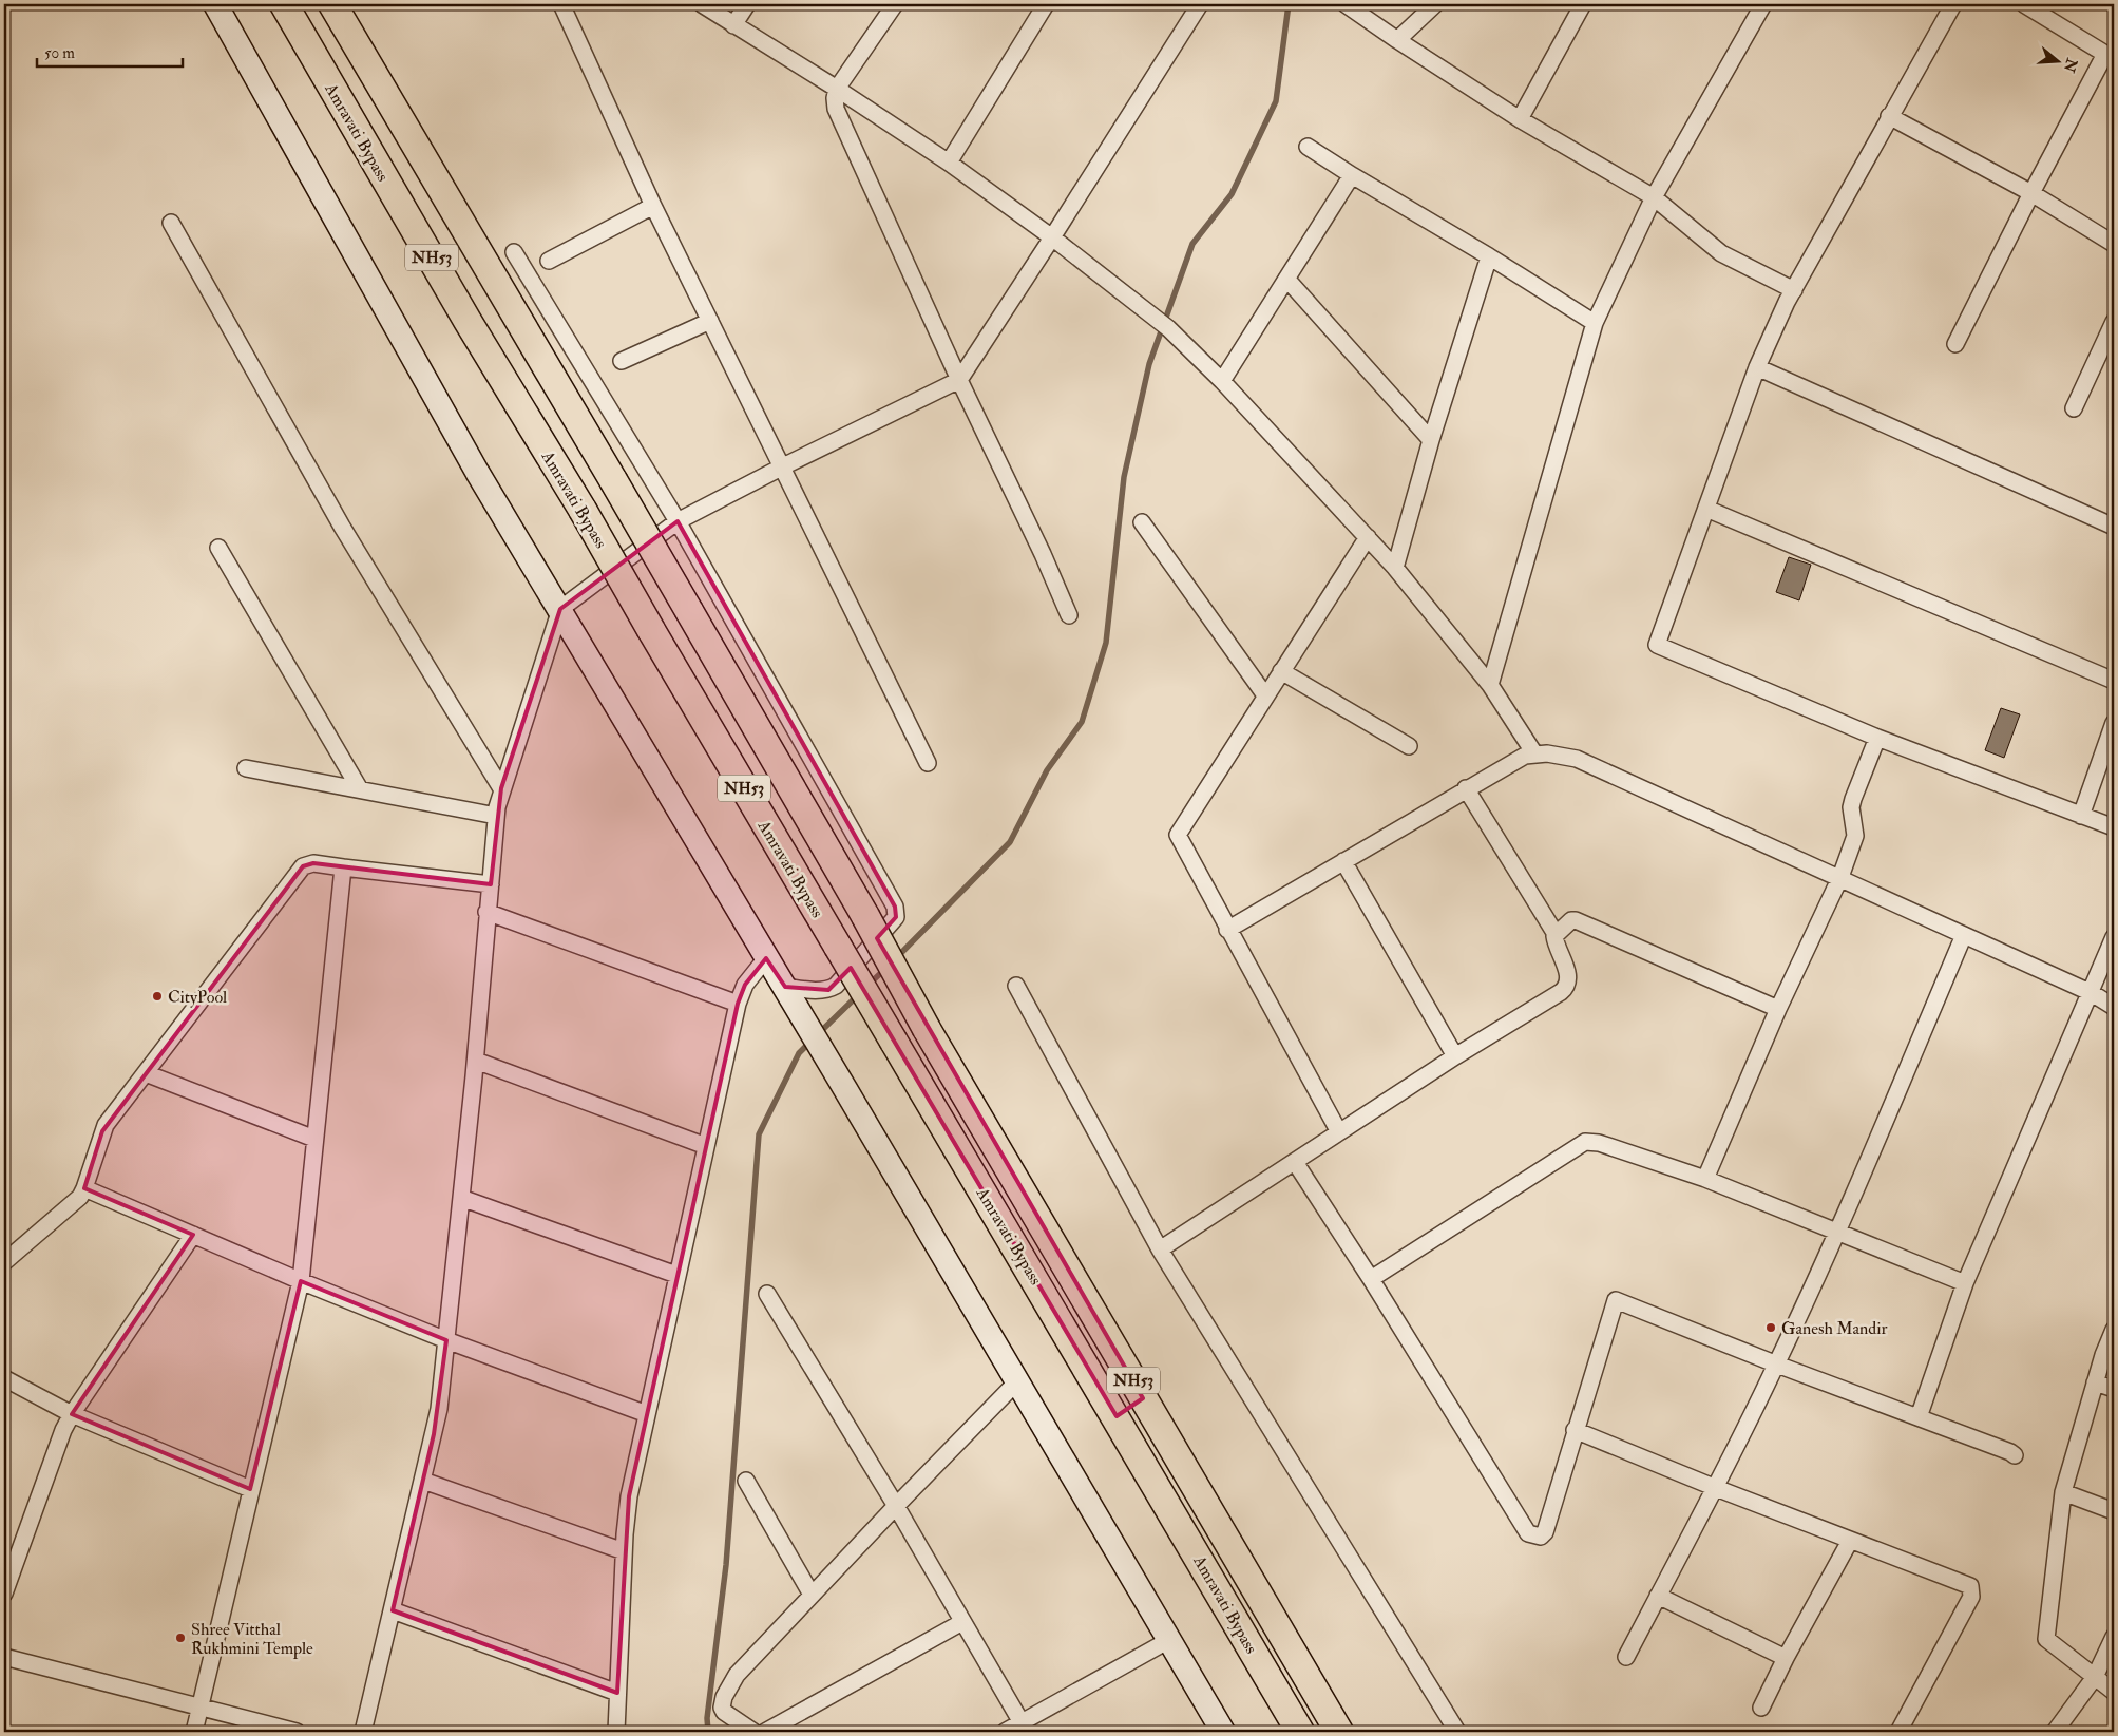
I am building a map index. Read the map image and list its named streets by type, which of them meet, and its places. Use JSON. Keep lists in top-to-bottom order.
{
  "streets": {
    "highway": ["Amravati Bypass", "NH53"]
  },
  "places": ["CityPool", "Ganesh Mandir", "Shree Vitthal Rukhmini Temple"],
  "scale_bar": "50 m",
  "north": "right"
}
